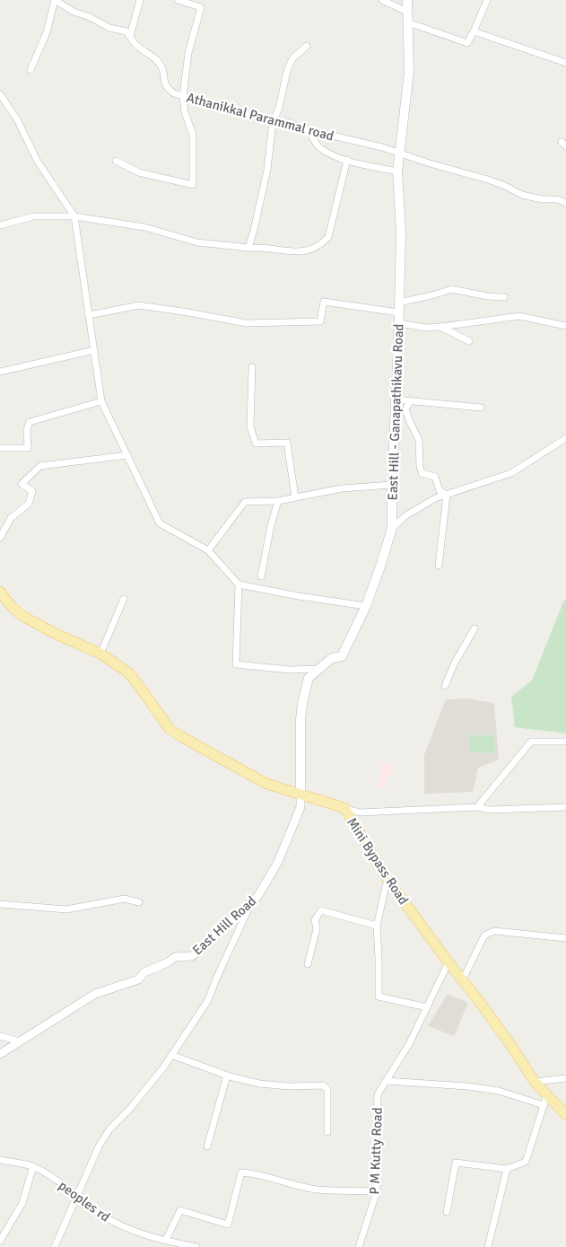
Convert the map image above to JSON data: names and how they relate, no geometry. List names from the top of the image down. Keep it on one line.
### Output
{"streets":{"main road":["East Hill - Ganapathikavu Road","Mini Bypass Road"],"street":["Athanikkal Parammal road","East Hill Road","P M Kutty Road","peoples rd"]},"crossings":[["Athanikkal Parammal road","East Hill - Ganapathikavu Road"],["East Hill - Ganapathikavu Road","Mini Bypass Road"],["East Hill - Ganapathikavu Road","East Hill Road"],["Mini Bypass Road","East Hill Road"],["Mini Bypass Road","P M Kutty Road"]]}
